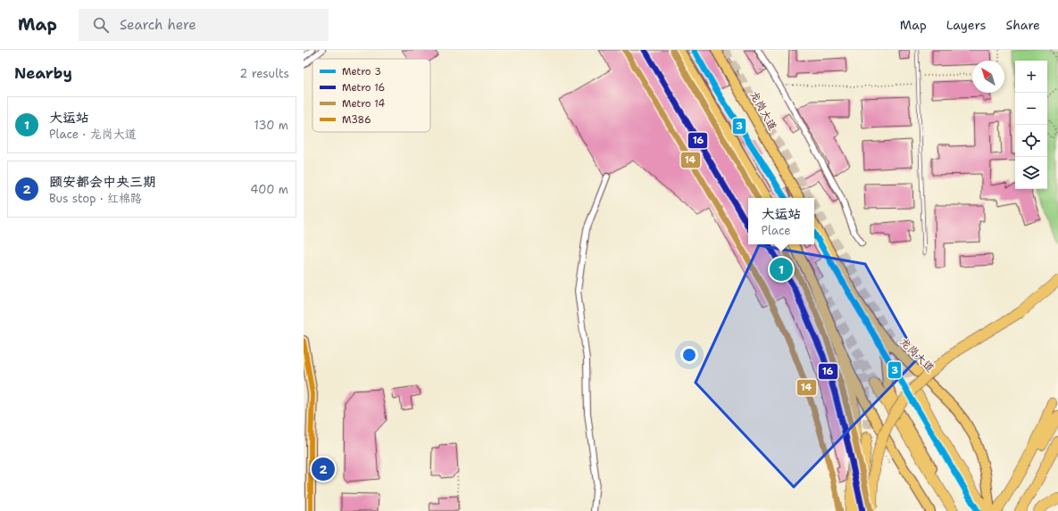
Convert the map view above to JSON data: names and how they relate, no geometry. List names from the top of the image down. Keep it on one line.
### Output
{"streets":{"main road":["龙岗大道"]},"lines":["metro line 3","metro line 16","metro line 14","transit line M386"],"legend":["Metro 3","Metro 16","Metro 14","M386"],"north":"top left","page":{"header":"Map","search":"Search here","nav":["Map","Layers","Share"],"heading":["Nearby","2 results"],"map_buttons":["+","−"],"list":[{"mark":"1","name":"大运站","note":"Place · 龙岗大道","value":"130 m"},{"mark":"2","name":"颐安都会中央三期","note":"Bus stop · 红棉路","value":"400 m"}],"popup":["大运站","Place"],"pins":["1","2"]}}
